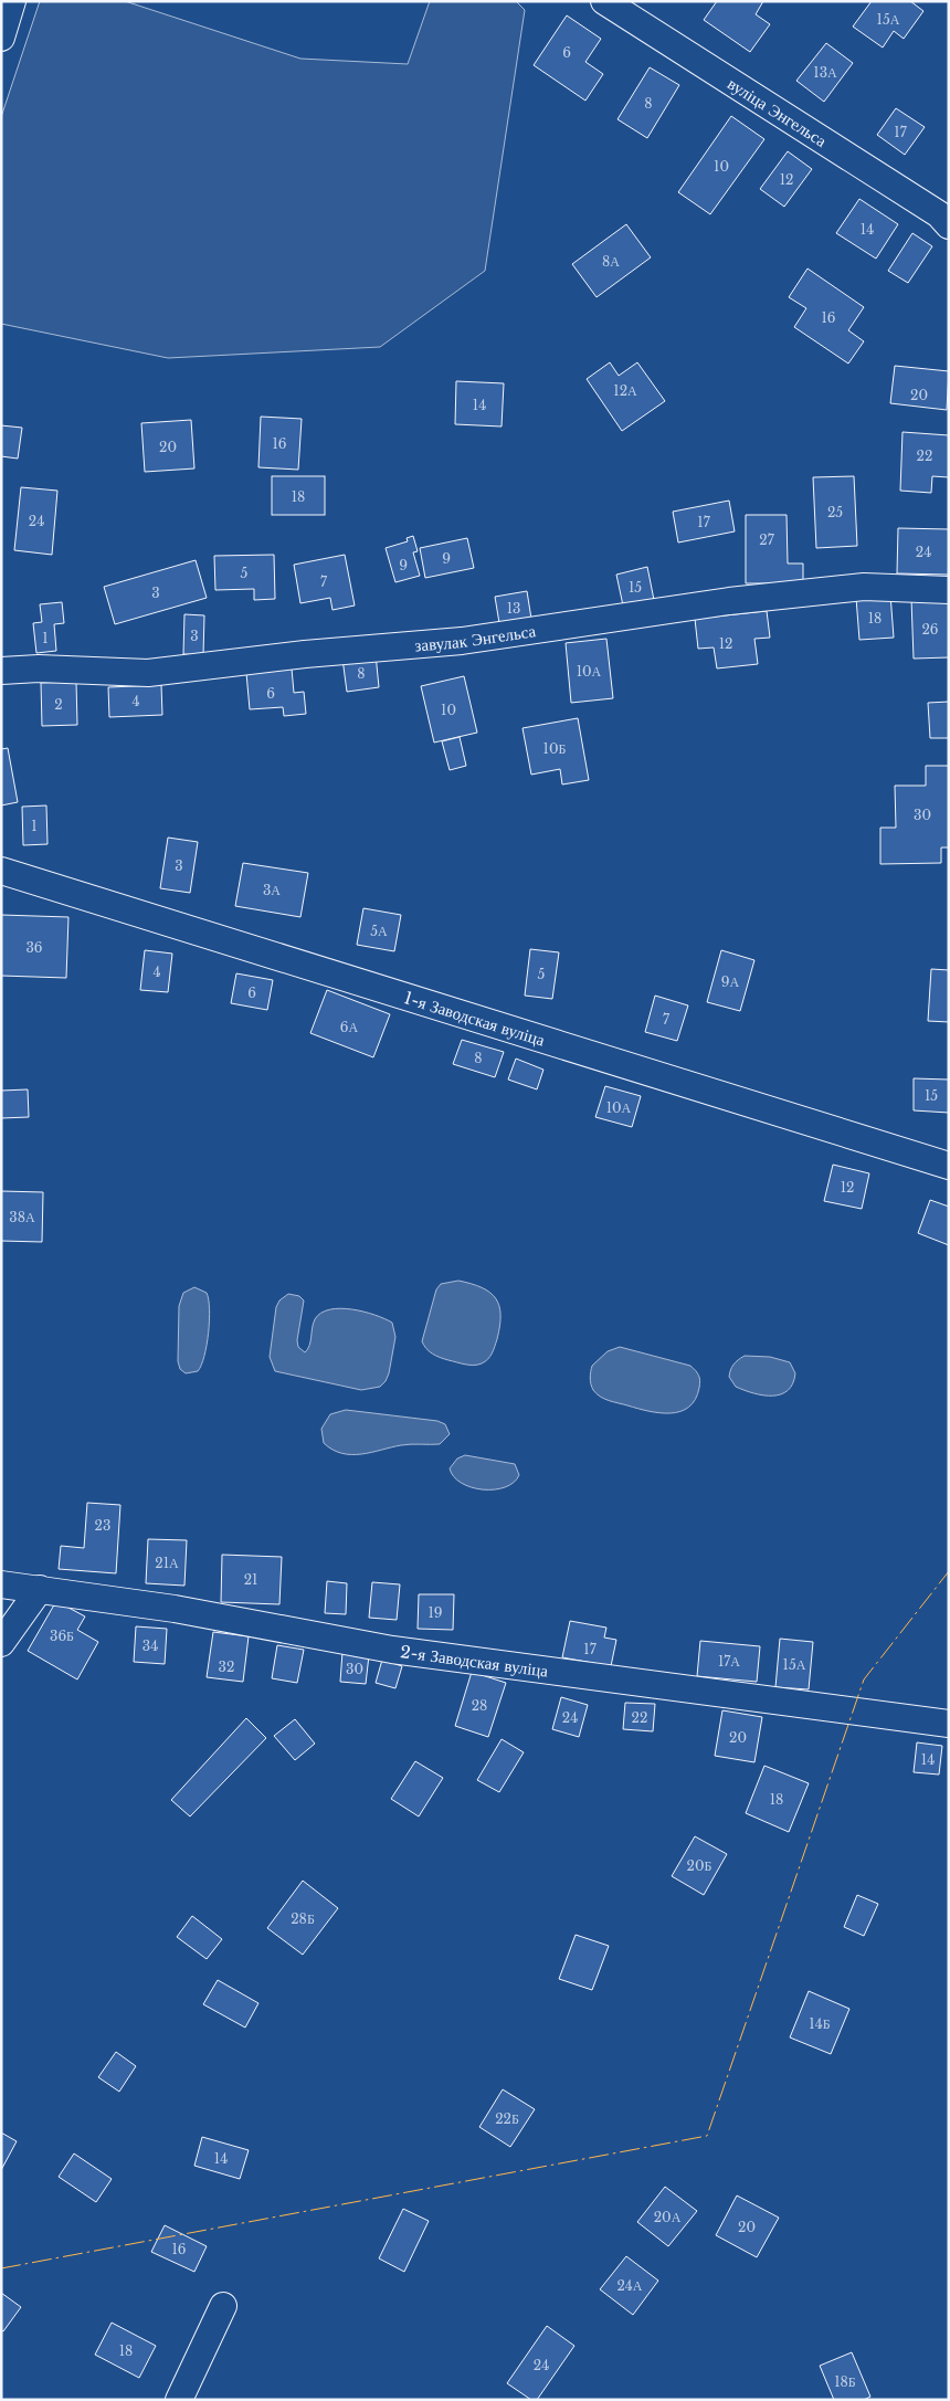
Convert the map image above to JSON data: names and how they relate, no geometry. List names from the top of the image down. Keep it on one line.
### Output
{"streets":{"street":["вуліца Энгельса","завулак Энгельса","1-я Заводская вуліца","2-я Заводская вуліца"]},"house_numbers":["15А","6","13А","8","17","10","12","14","8А","16","12А","20","14","16","20","22","18","25","24","17","27","24","9","9","5","7","15","3","13","18","26","3","1","12","10А","8","6","4","2","10","10Б","30","1","3","3А","5А","36","4","5","9А","6","7","6А","8","15","10А","12","38А","23","21А","21","19","36Б","34","17","17А","15А","32","30","28","24","22","20","14","18","20Б","28Б","14Б","22Б","14","20А","20","16","24А","18","24","18Б"]}
